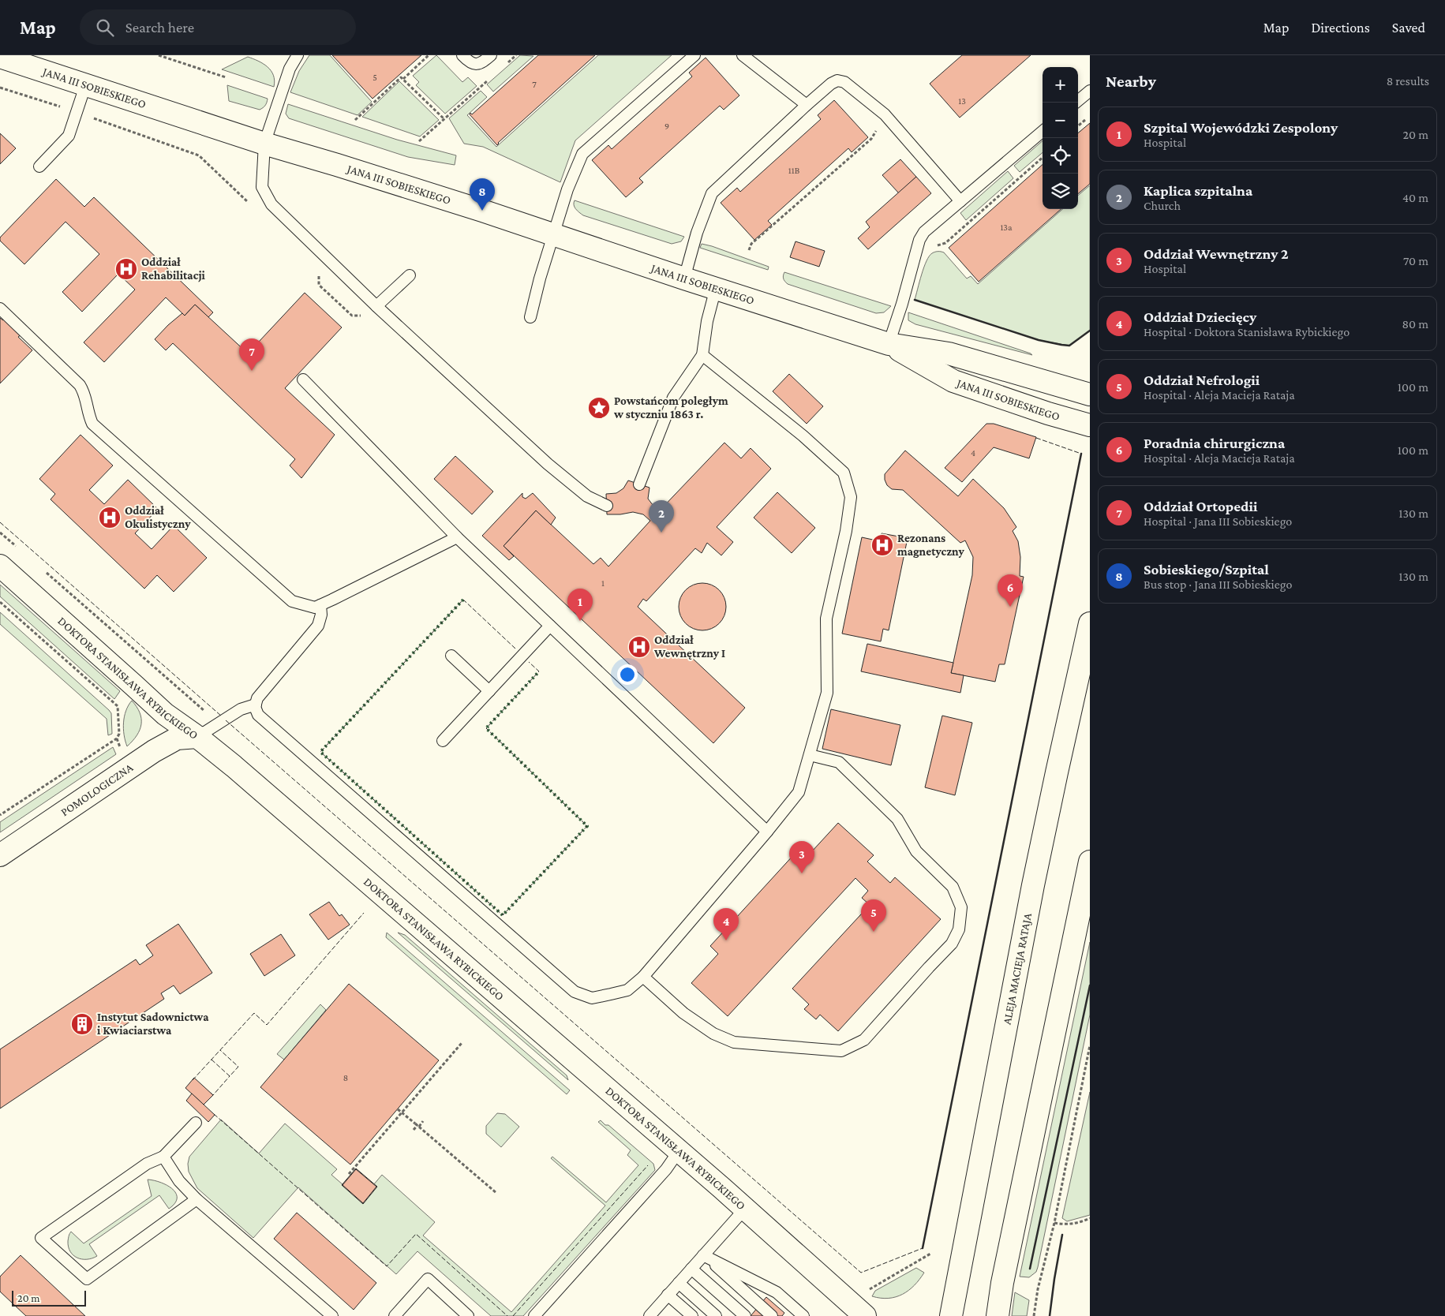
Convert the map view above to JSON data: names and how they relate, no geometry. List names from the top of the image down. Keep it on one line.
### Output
{"streets":{"street":["JANA III SOBIESKIEGO","DOKTORA STANISŁAWA RYBICKIEGO","POMOLOGICZNA","ALEJA MACIEJA RATAJA"]},"crossings":[["DOKTORA STANISŁAWA RYBICKIEGO","POMOLOGICZNA"]],"places":{"hospital":["Oddział Rehabilitacji","Oddział Okulistyczny","Rezonans magnetyczny","Oddział Wewnętrzny I"],"place":["Powstańcom poległym w styczniu 1863 r."],"building":["Instytut Sadownictwa i Kwiaciarstwa"]},"house_numbers":["5","7","13","9","11B","13a","4","1","8"],"scale_bar":"20 m","page":{"header":"Map","search":"Search here","nav":["Map","Directions","Saved"],"heading":["Nearby","8 results"],"map_buttons":["+","−"],"list":[{"mark":"1","name":"Szpital Wojewódzki Zespolony","note":"Hospital","value":"20 m"},{"mark":"2","name":"Kaplica szpitalna","note":"Church","value":"40 m"},{"mark":"3","name":"Oddział Wewnętrzny 2","note":"Hospital","value":"70 m"},{"mark":"4","name":"Oddział Dziecięcy","note":"Hospital · Doktora Stanisława Rybickiego","value":"80 m"},{"mark":"5","name":"Oddział Nefrologii","note":"Hospital · Aleja Macieja Rataja","value":"100 m"},{"mark":"6","name":"Poradnia chirurgiczna","note":"Hospital · Aleja Macieja Rataja","value":"100 m"},{"mark":"7","name":"Oddział Ortopedii","note":"Hospital · Jana III Sobieskiego","value":"130 m"},{"mark":"8","name":"Sobieskiego/Szpital","note":"Bus stop · Jana III Sobieskiego","value":"130 m"}],"pins":["8","7","2","6","1","3","5","4"],"scale":"20 m"}}
